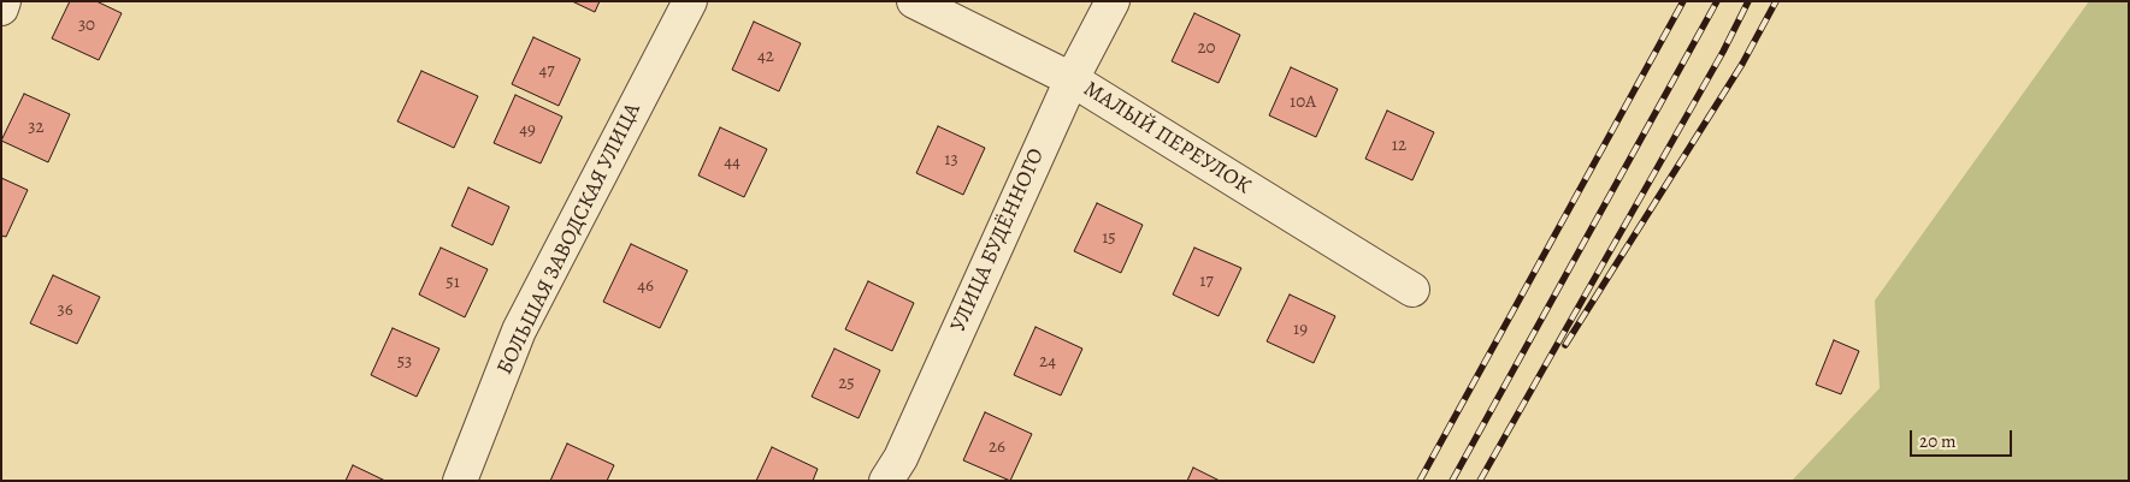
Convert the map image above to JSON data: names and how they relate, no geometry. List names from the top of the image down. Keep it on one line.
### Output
{"streets":{"street":["МАЛЫЙ ПЕРЕУЛОК","БОЛЬШАЯ ЗАВОДСКАЯ УЛИЦА","УЛИЦА БУДЁННОГО"]},"crossings":[["МАЛЫЙ ПЕРЕУЛОК","УЛИЦА БУДЁННОГО"]],"house_numbers":["30","20","42","47","10А","32","49","12","13","44","15","17","51","46","36","19","53","24","25","26"],"scale_bar":"20 m"}
